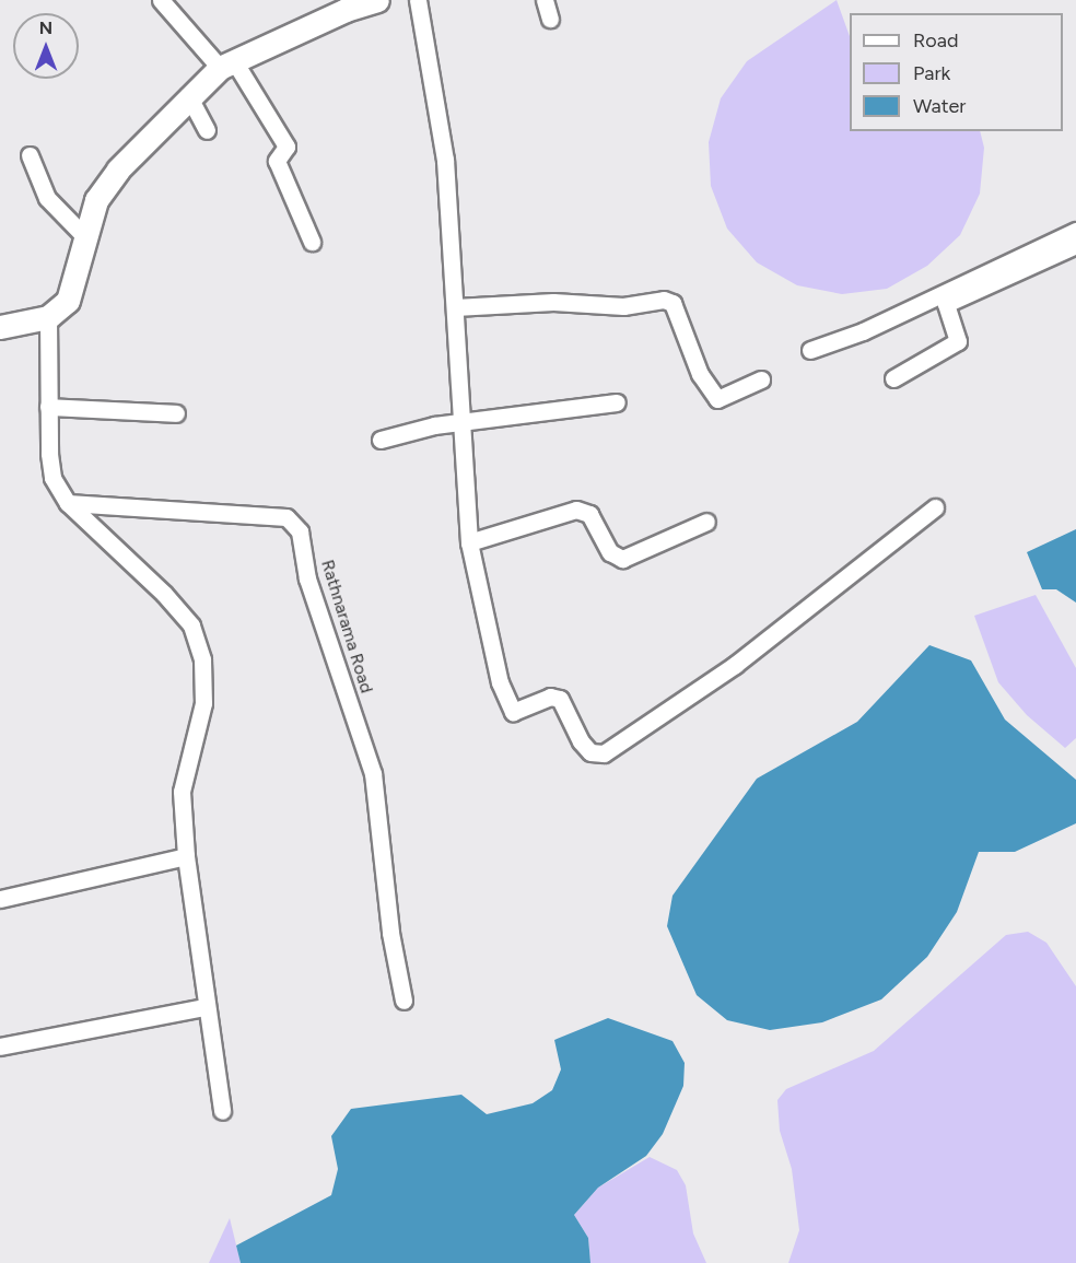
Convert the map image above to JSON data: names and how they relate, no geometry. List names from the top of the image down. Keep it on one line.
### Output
{"streets":{"street":["Rathnarama Road"]},"legend":["Road","Park","Water"],"north":"top"}
